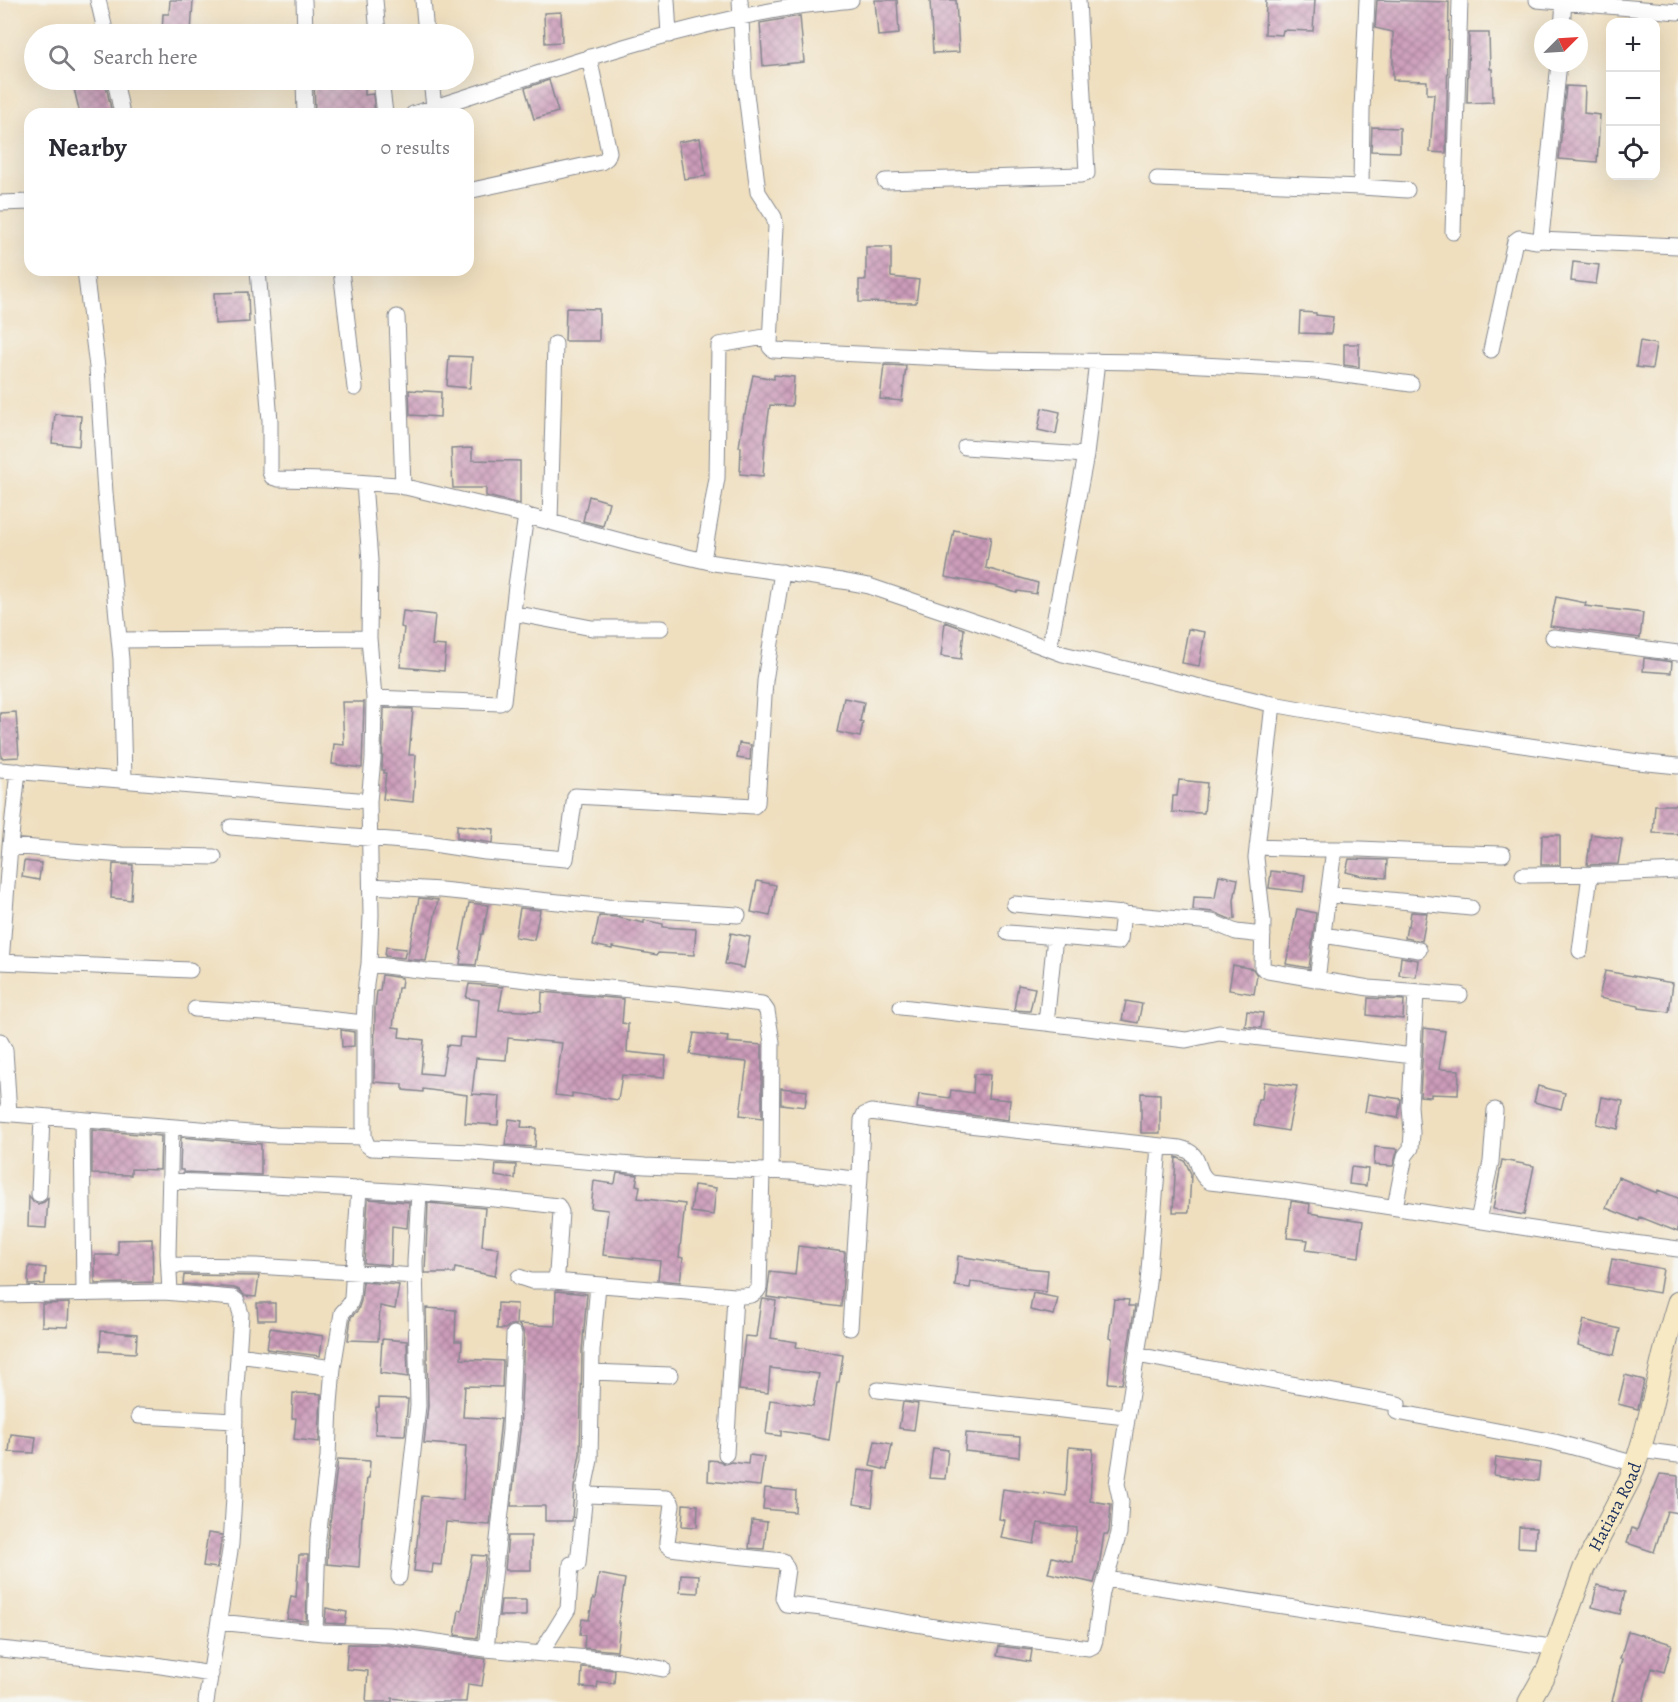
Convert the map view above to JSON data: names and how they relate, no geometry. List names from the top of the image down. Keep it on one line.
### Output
{"streets":{"street":["Hatiara Road"]},"north":"top right","page":{"map_buttons":["+","−"],"search":"Search here","heading":["Nearby","0 results"]}}
